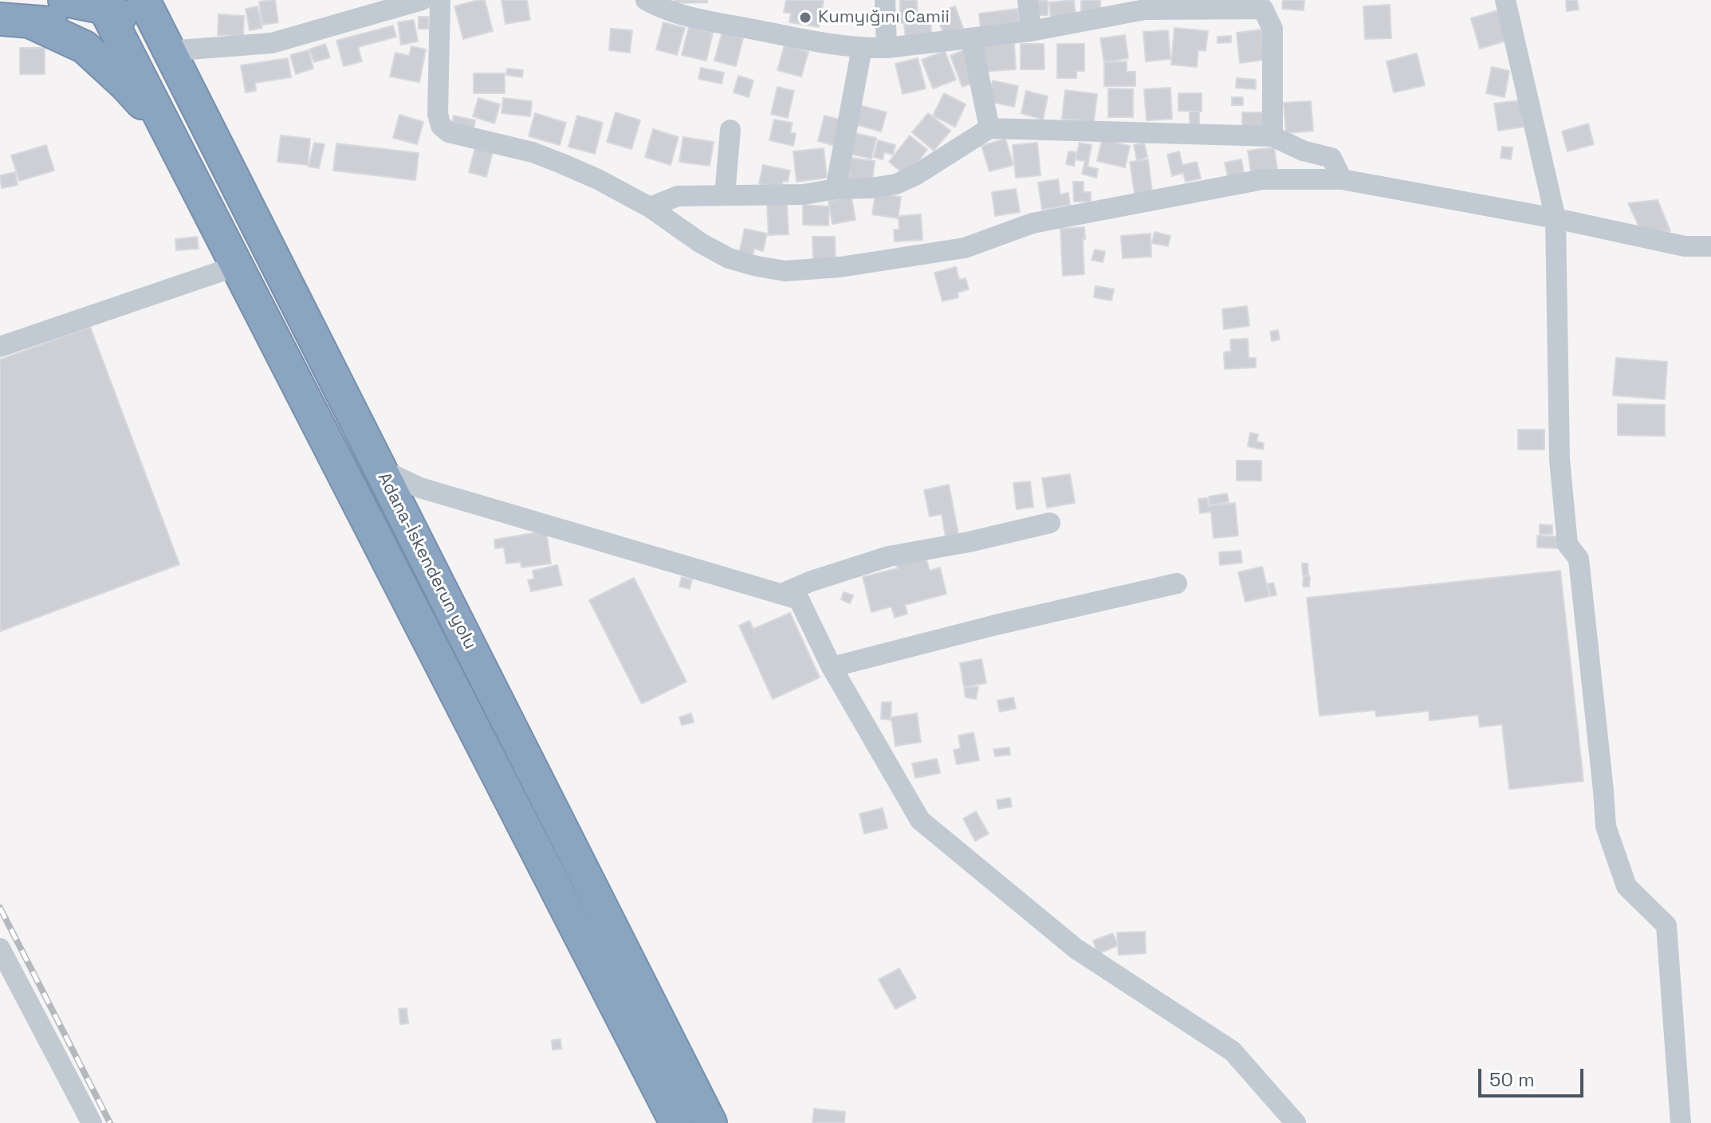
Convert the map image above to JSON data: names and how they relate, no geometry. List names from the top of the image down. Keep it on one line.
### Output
{"streets":{"highway":["Adana-İskenderun yolu"]},"places":["Kumyığını Camii"],"scale_bar":"50 m"}
